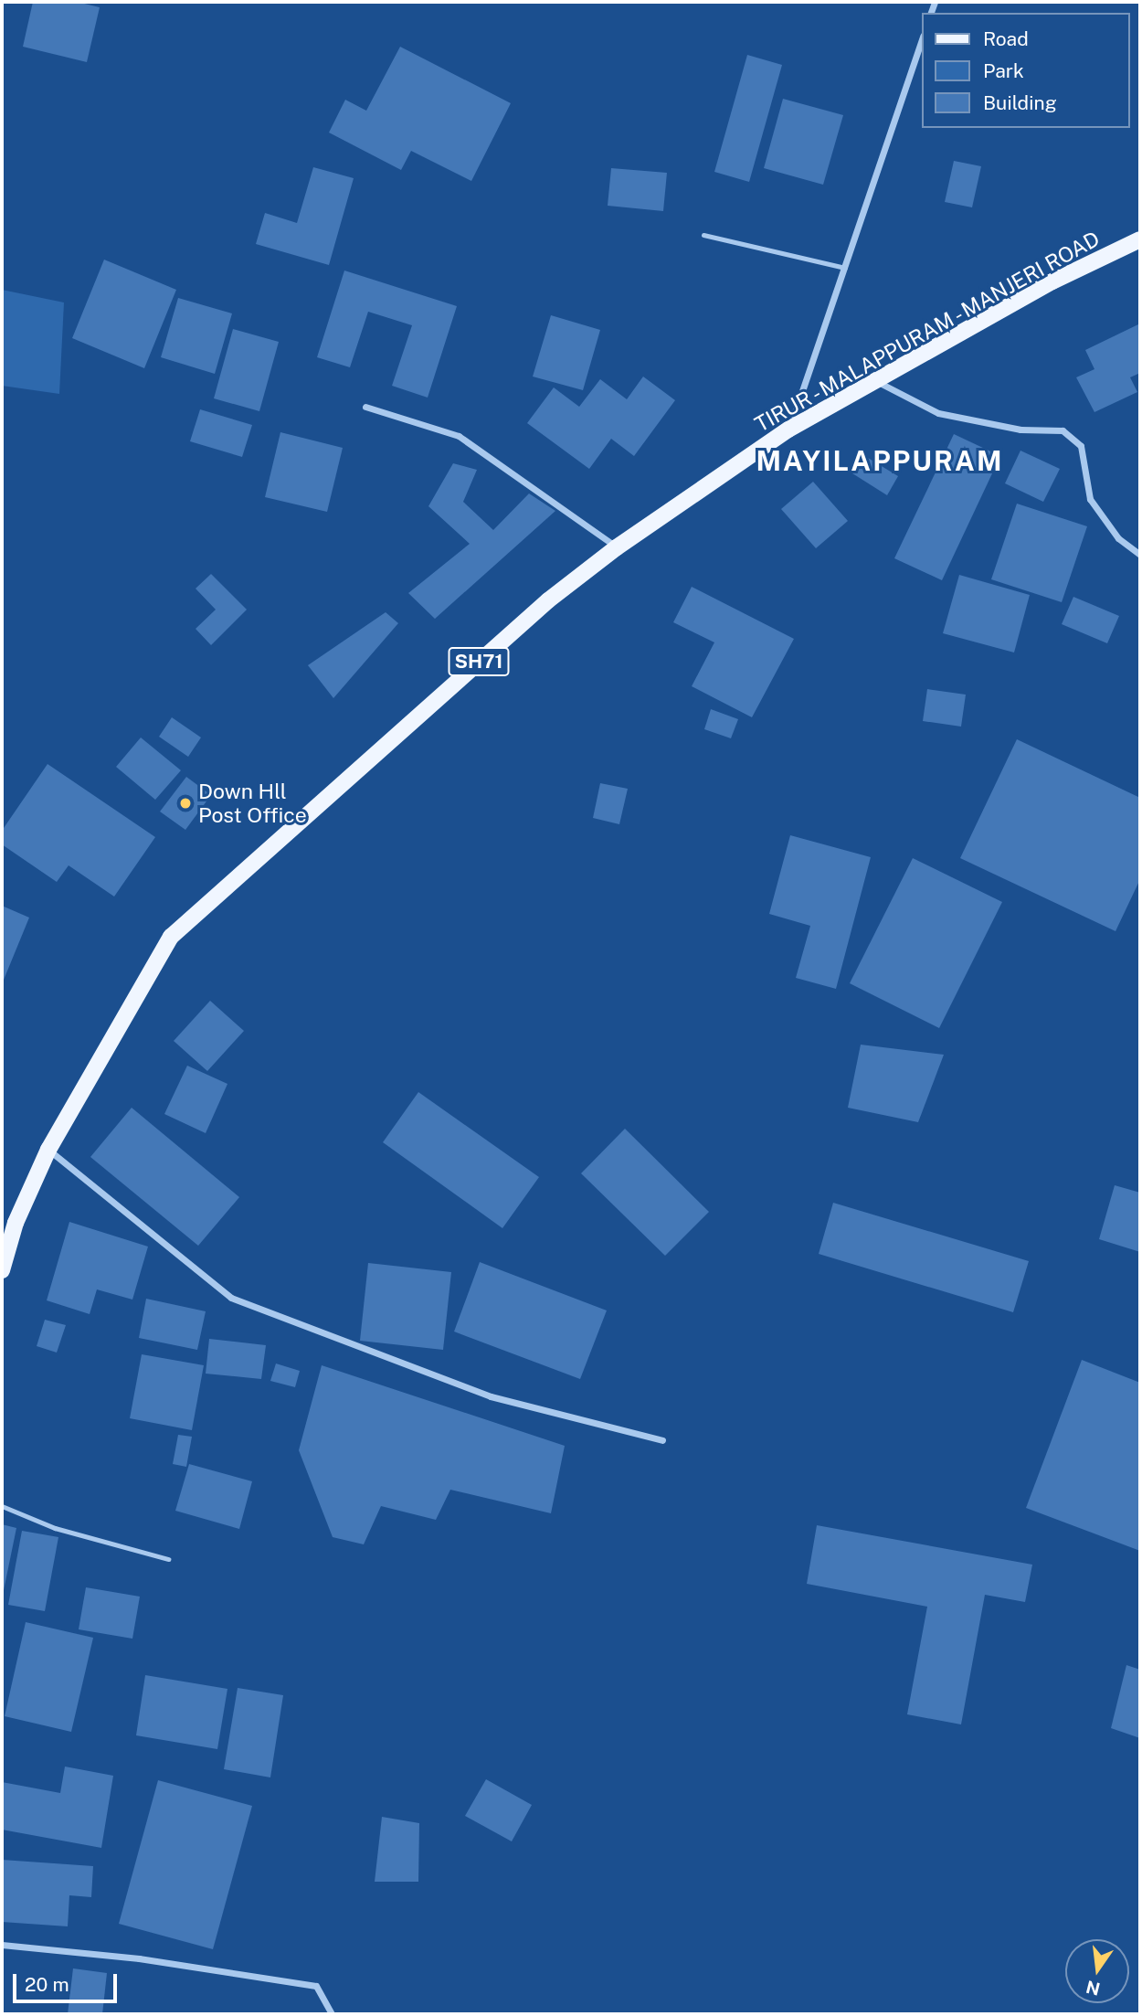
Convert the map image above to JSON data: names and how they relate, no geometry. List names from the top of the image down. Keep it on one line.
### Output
{"streets":{"main road":["TIRUR - MALAPPURAM - MANJERI ROAD","SH71"]},"districts":["MAYILAPPURAM"],"places":["Down Hll Post Office"],"legend":["Road","Park","Building"],"scale_bar":"20 m","north":"bottom"}
